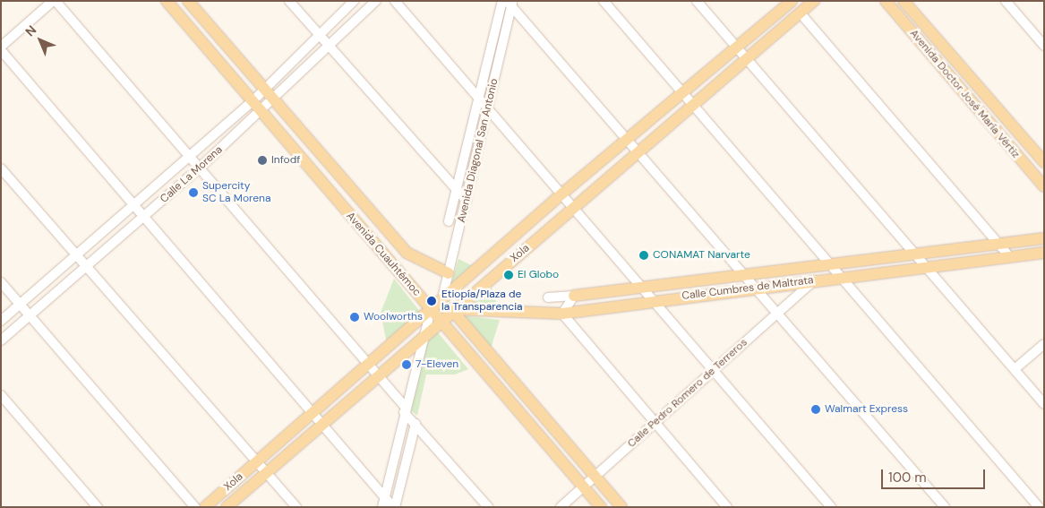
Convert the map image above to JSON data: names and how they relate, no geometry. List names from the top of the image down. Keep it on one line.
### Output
{"streets":{"main road":["Avenida Doctor José María Vértiz","Xola","Avenida Cuauhtémoc","Calle Cumbres de Maltrata"],"street":["Avenida Diagonal San Antonio","Calle La Morena","Calle Pedro Romero de Terreros"]},"crossings":[["Avenida Diagonal San Antonio","Xola"],["Avenida Diagonal San Antonio","Avenida Cuauhtémoc"],["Calle La Morena","Avenida Cuauhtémoc"],["Xola","Avenida Cuauhtémoc"],["Xola","Calle Cumbres de Maltrata"],["Avenida Cuauhtémoc","Calle Pedro Romero de Terreros"],["Calle Cumbres de Maltrata","Calle Pedro Romero de Terreros"]],"places":["Infodf","Supercity SC La Morena","CONAMAT Narvarte","El Globo","Etiopía/Plaza de la Transparencia","Woolworths","7-Eleven","Walmart Express"],"scale_bar":"100 m","north":"top left"}
